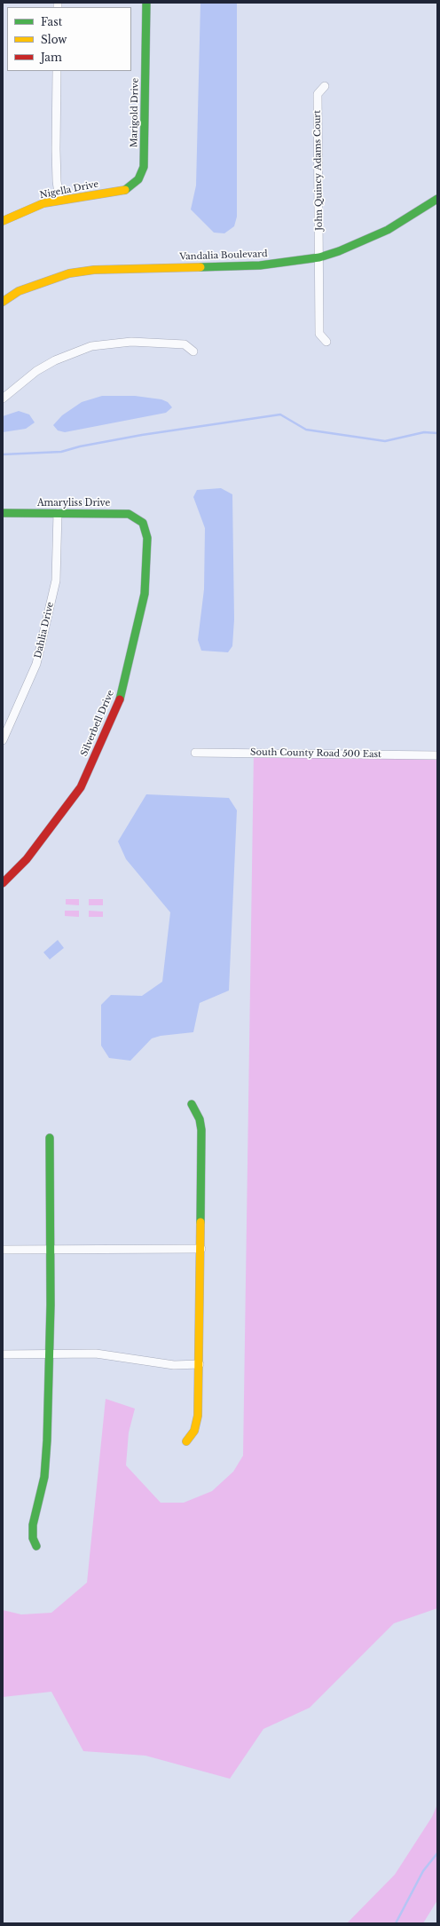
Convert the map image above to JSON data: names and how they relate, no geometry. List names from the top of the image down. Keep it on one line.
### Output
{"streets":{"street":["Marigold Drive","John Quincy Adams Court","Nigella Drive","Vandalia Boulevard","Amaryliss Drive","Dahlia Drive","Silverbell Drive","South County Road 500 East"]},"crossings":[["Marigold Drive","Nigella Drive"],["John Quincy Adams Court","Vandalia Boulevard"],["Amaryliss Drive","Dahlia Drive"],["Amaryliss Drive","Silverbell Drive"]],"legend":["Fast","Slow","Jam"]}
